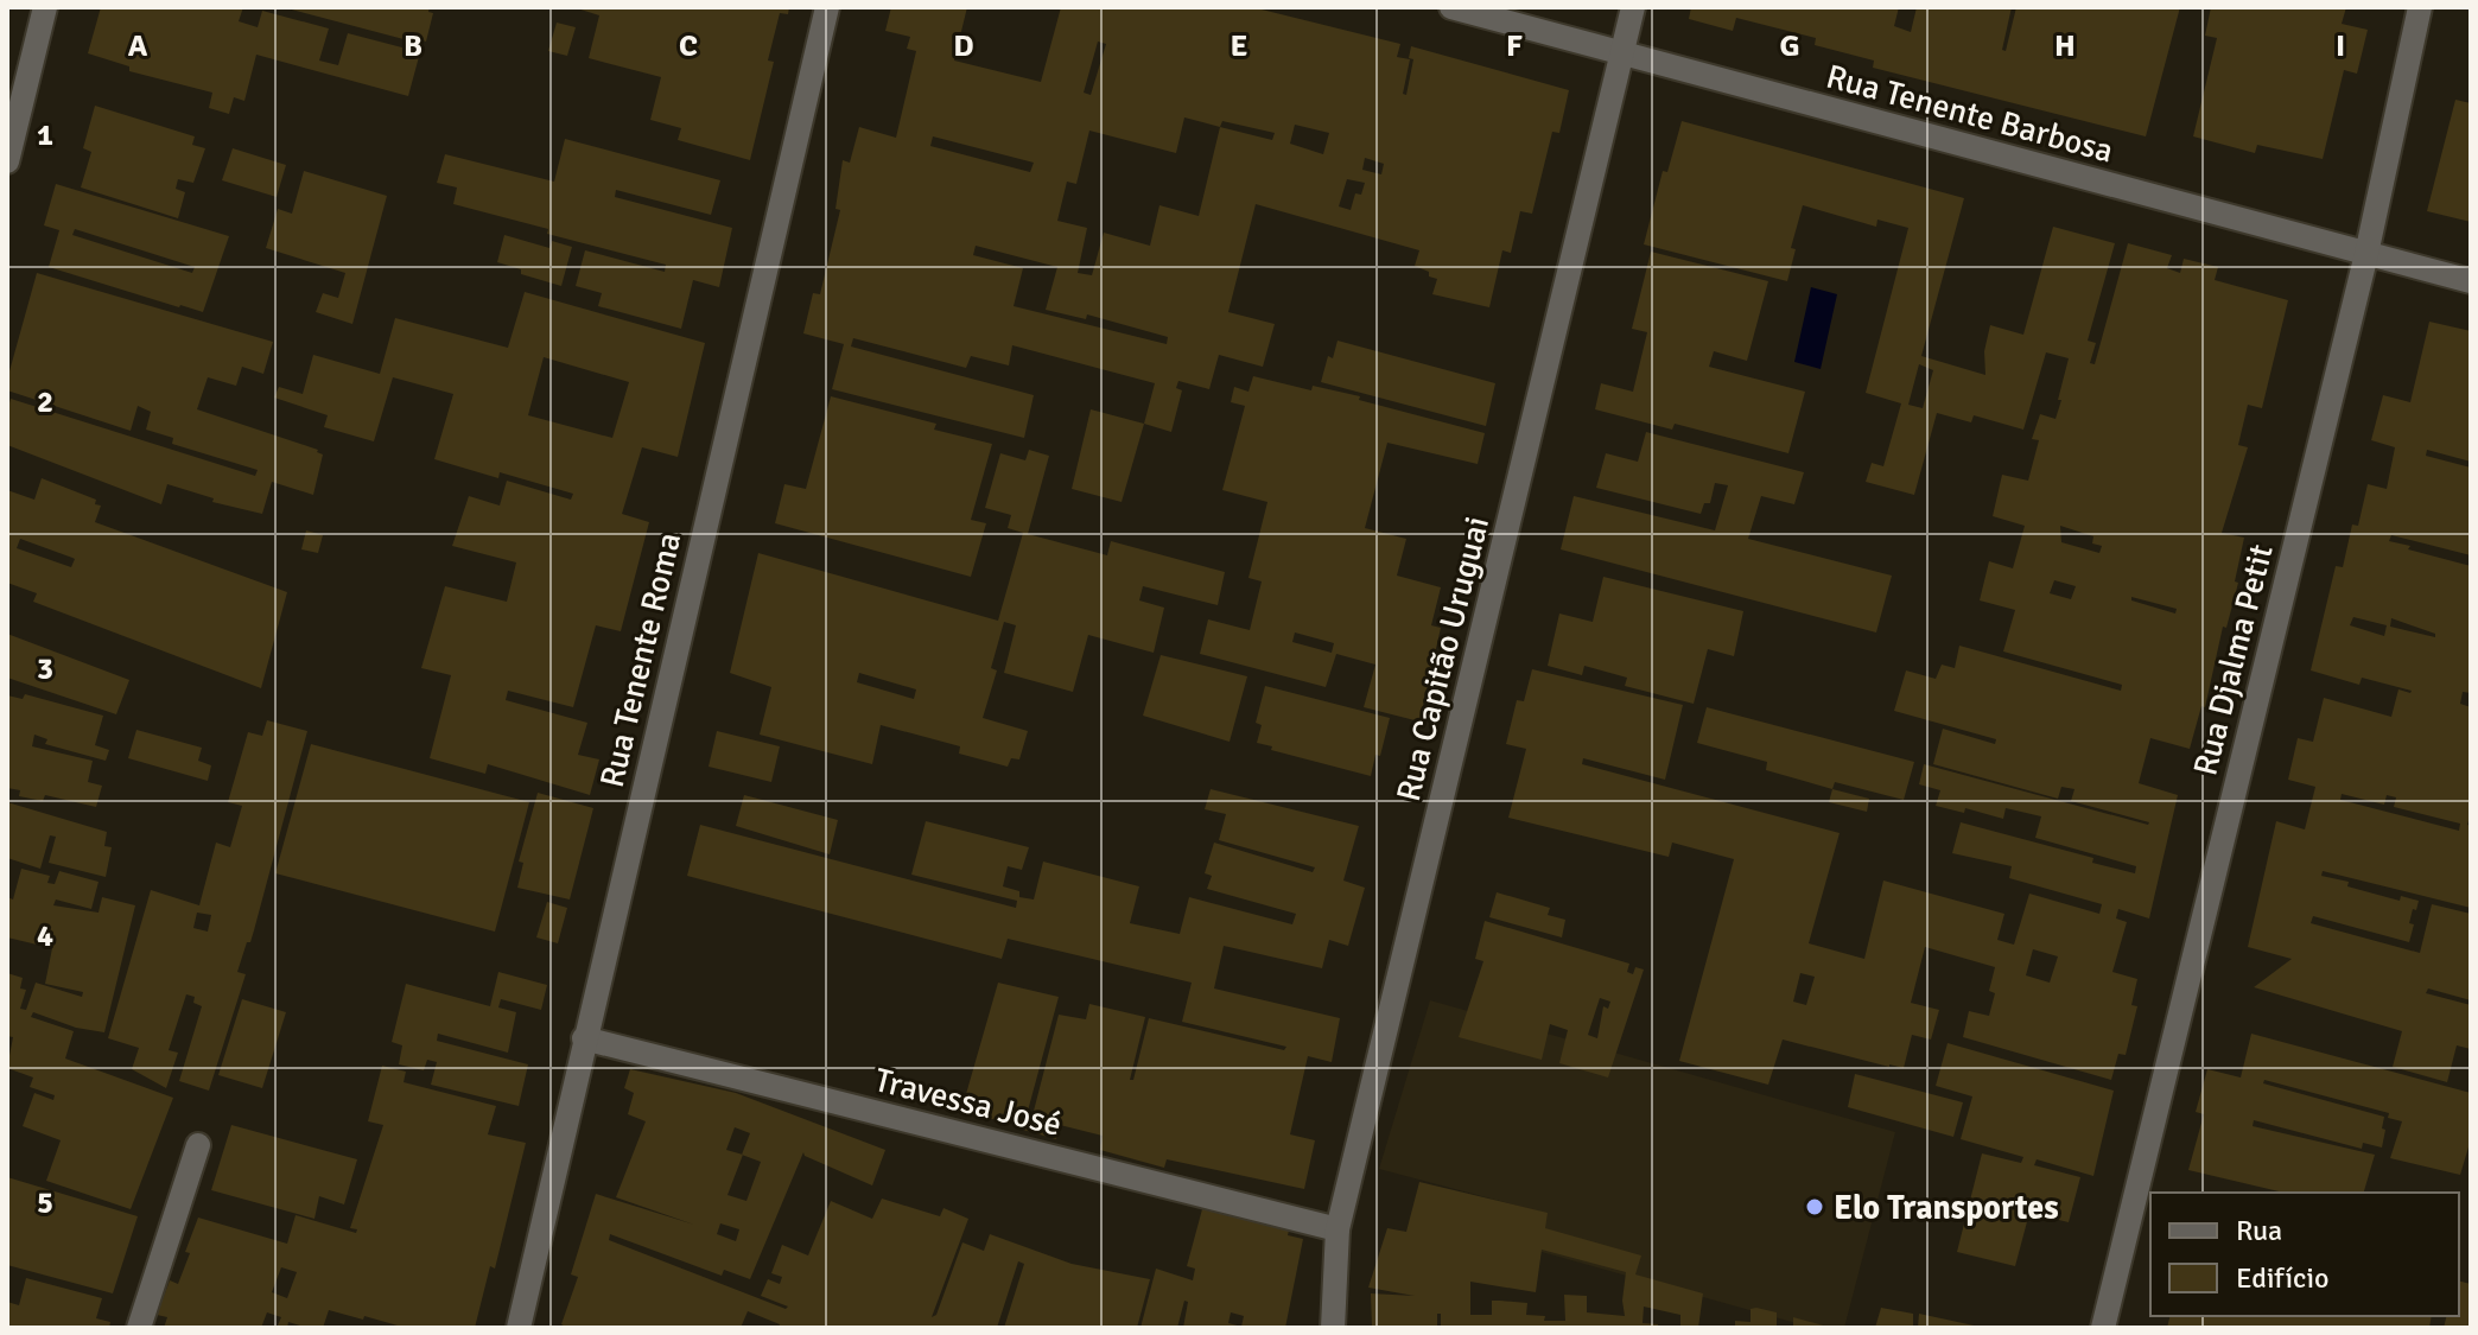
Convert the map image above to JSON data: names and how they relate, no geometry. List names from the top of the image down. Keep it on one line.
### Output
{"streets":{"street":["Rua Tenente Barbosa","Rua Capitão Uruguai","Rua Tenente Roma","Rua Djalma Petit","Travessa José"]},"crossings":[["Rua Tenente Barbosa","Rua Capitão Uruguai"],["Rua Tenente Barbosa","Rua Djalma Petit"],["Rua Capitão Uruguai","Travessa José"],["Rua Tenente Roma","Travessa José"]],"places":["Elo Transportes"],"legend":["Rua","Edifício"],"grid":{"columns":["A","B","C","D","E","F","G","H","I"],"rows":["1","2","3","4","5"]}}
